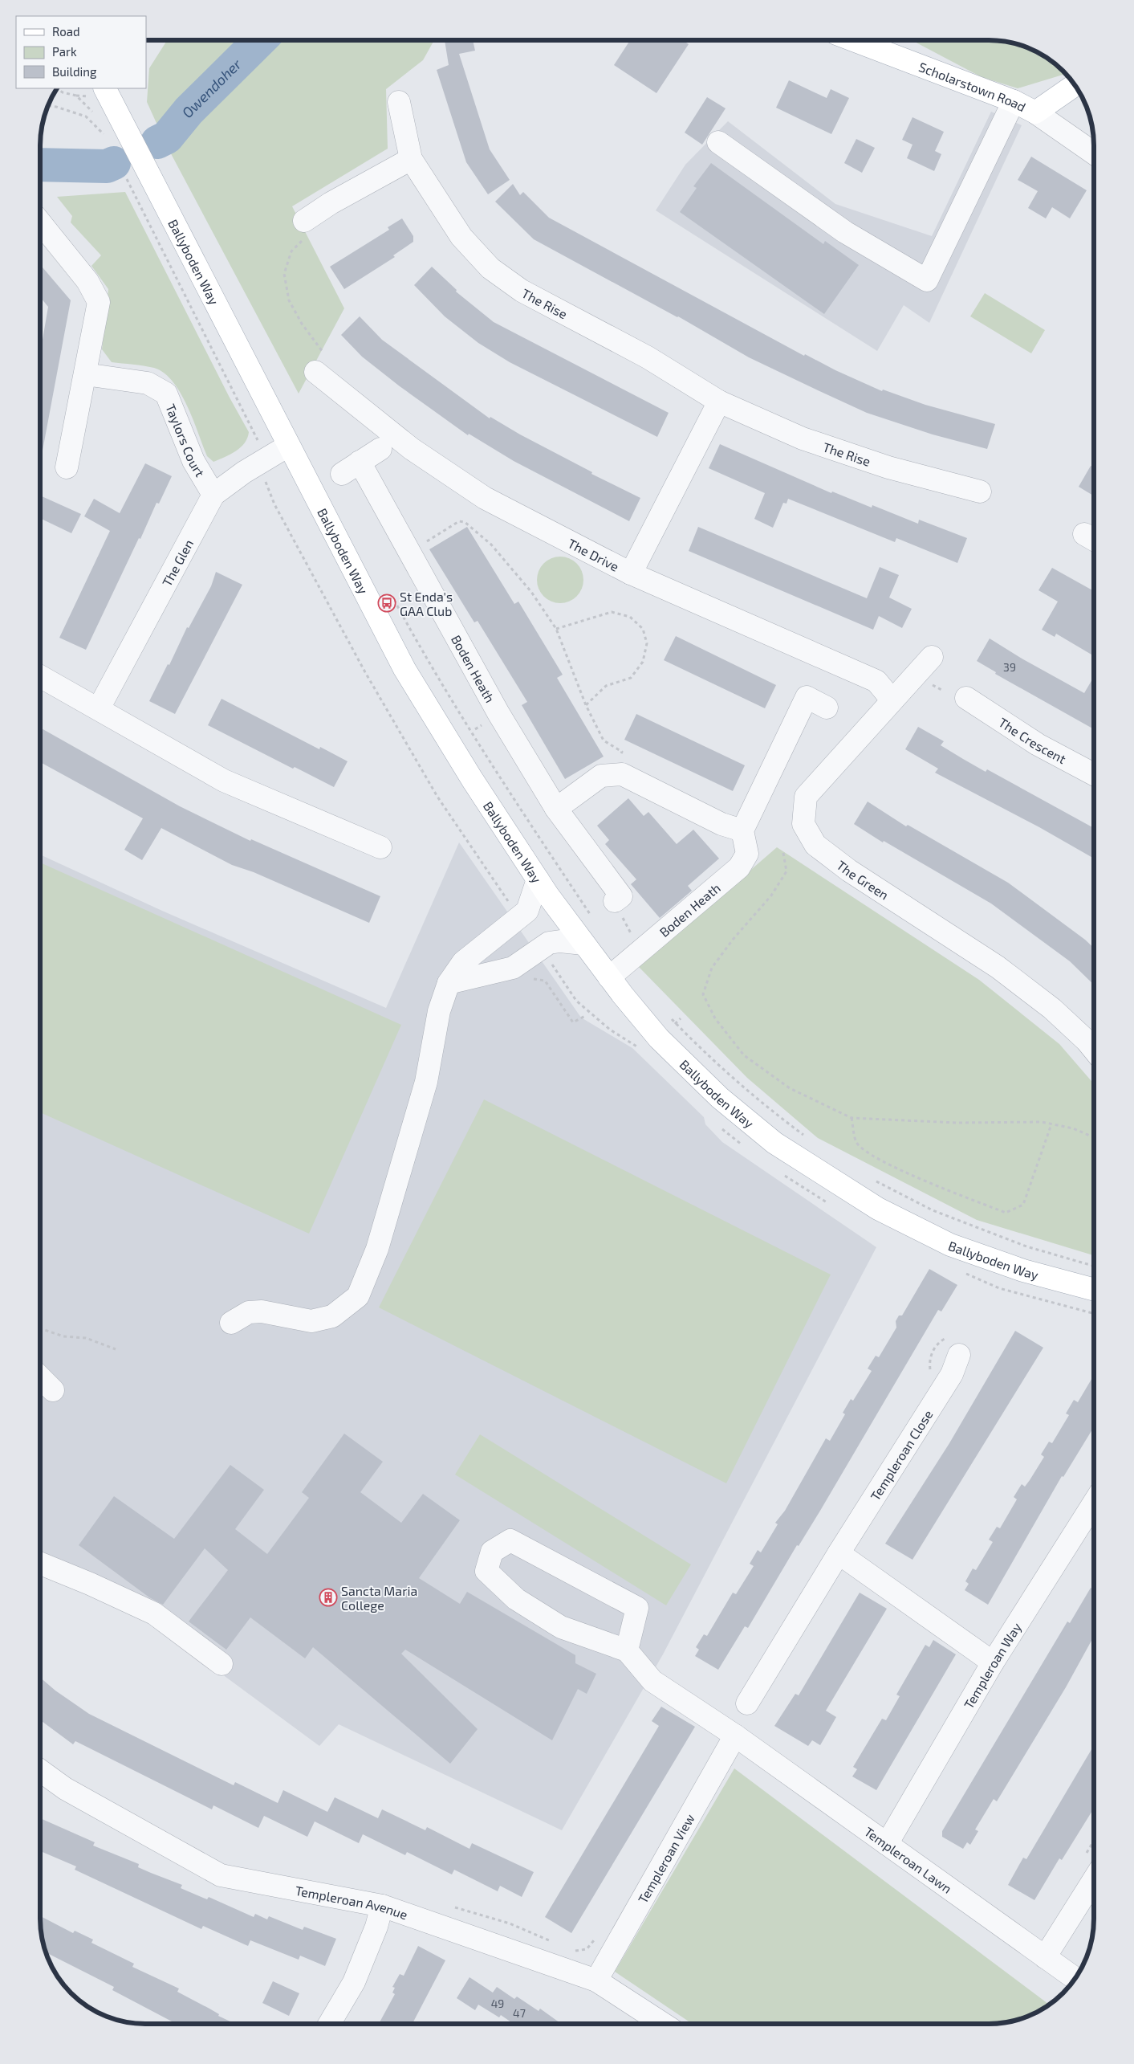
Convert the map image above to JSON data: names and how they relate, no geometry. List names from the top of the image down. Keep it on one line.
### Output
{"streets":{"main road":["Scholarstown Road","Ballyboden Way"],"street":["The Rise","Taylors Court","The Drive","The Glen","Boden Heath","The Crescent","The Green","Templeroan Close","Templeroan Way","Templeroan View","Templeroan Lawn","Templeroan Avenue"]},"crossings":[["Ballyboden Way","The Glen"],["Ballyboden Way","Boden Heath"],["Taylors Court","The Glen"],["The Drive","The Green"],["Templeroan Way","Templeroan Lawn"],["Templeroan View","Templeroan Lawn"],["Templeroan View","Templeroan Avenue"]],"water":["Owendoher"],"places":{"bus stop":["St Enda's GAA Club"],"building":["Sancta Maria College"]},"house_numbers":["39","49","47"],"legend":["Road","Park","Building"]}
